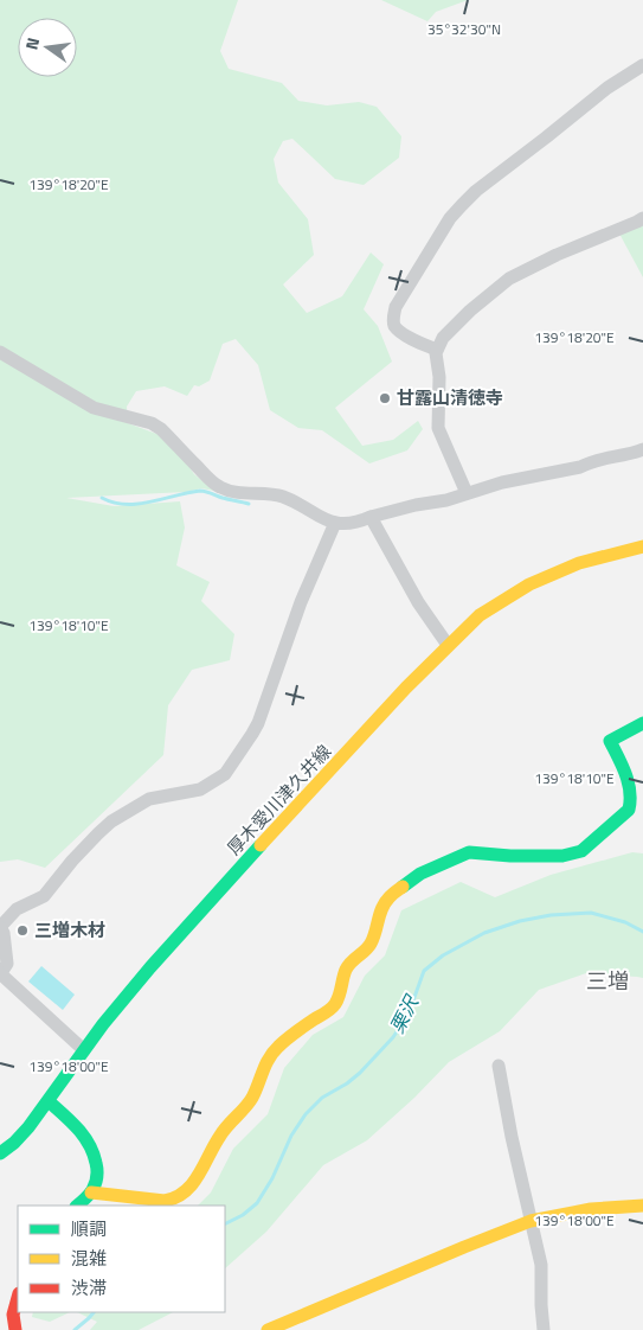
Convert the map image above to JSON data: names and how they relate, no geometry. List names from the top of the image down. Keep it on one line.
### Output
{"streets":{"street":["厚木愛川津久井線"]},"districts":["三増"],"water":["栗沢"],"places":["甘露山清徳寺","三増木材"],"legend":["順調","混雑","渋滞"],"north":"left","coordinates":["35°32'30\"N","139°18'20\"E","139°18'10\"E","139°18'00\"E"]}
